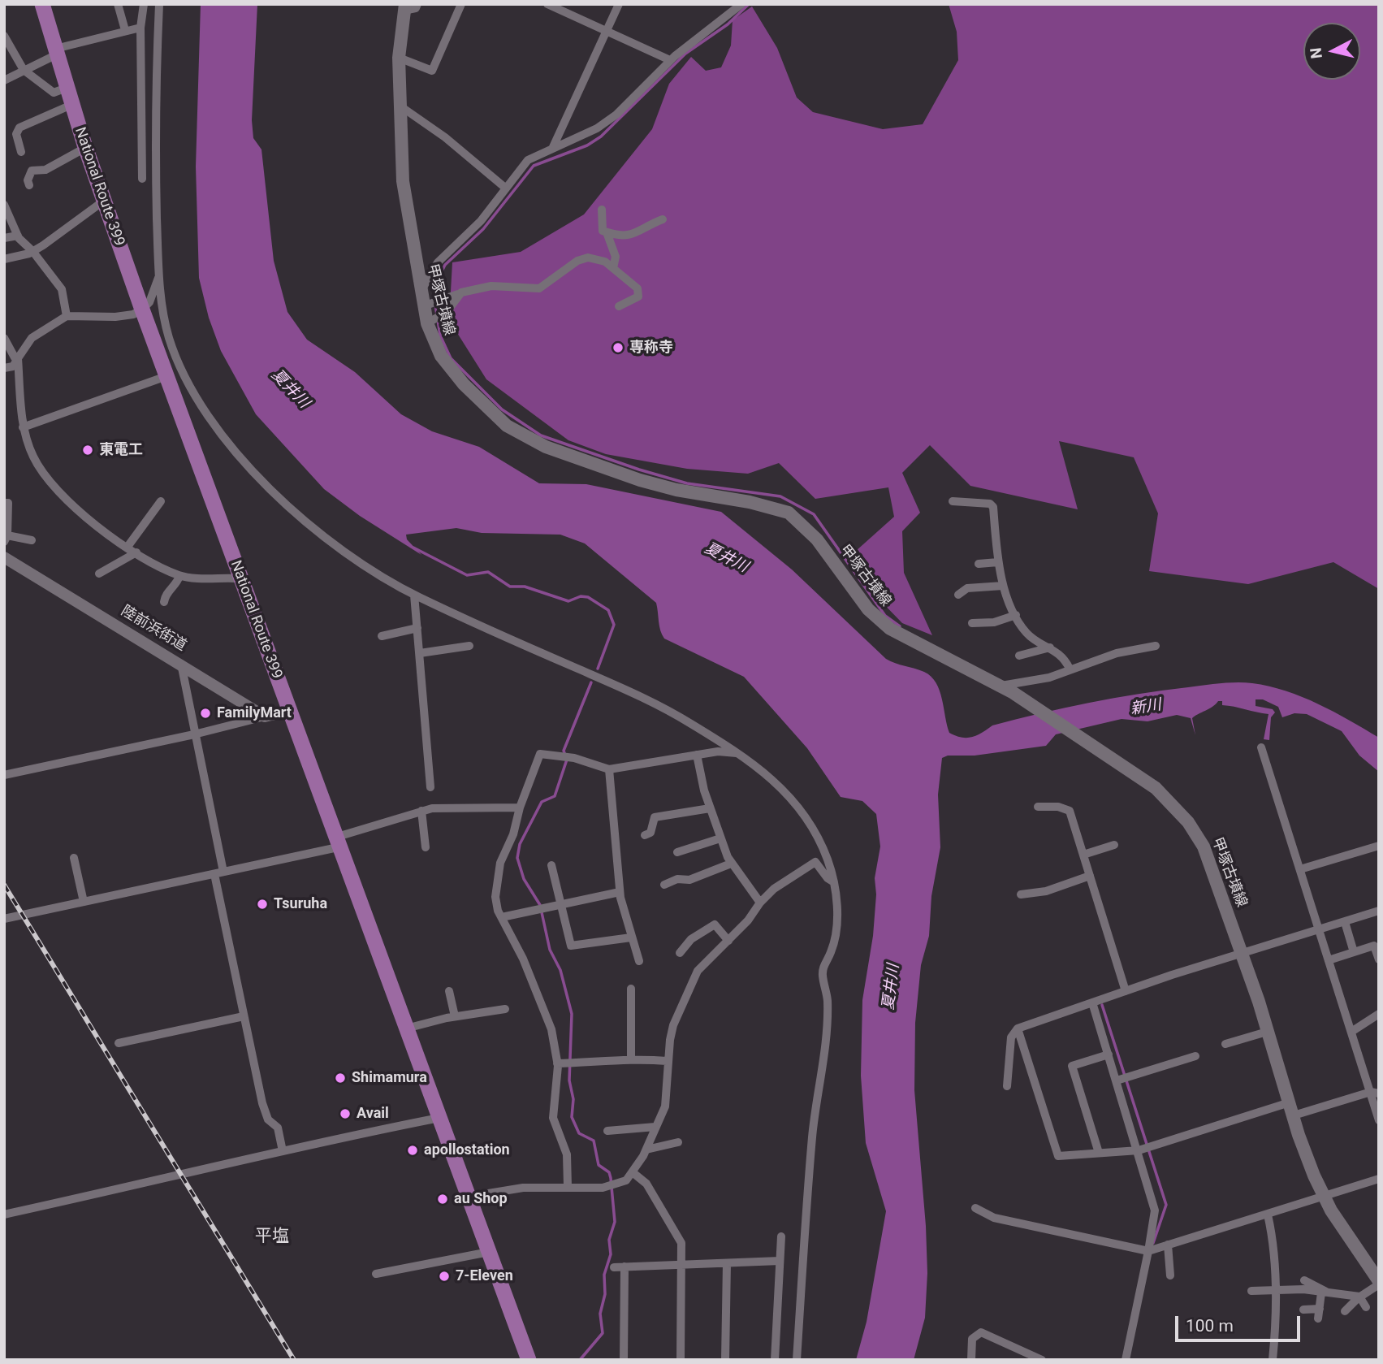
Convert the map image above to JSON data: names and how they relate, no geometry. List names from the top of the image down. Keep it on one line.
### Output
{"streets":{"highway":["National Route 399"],"main road":["甲塚古墳線"],"street":["陸前浜街道"]},"districts":["平塩"],"water":["夏井川","新川"],"places":["専称寺","東電工","FamilyMart","Tsuruha","Shimamura","Avail","apollostation","au Shop","7-Eleven"],"scale_bar":"100 m","north":"left"}
